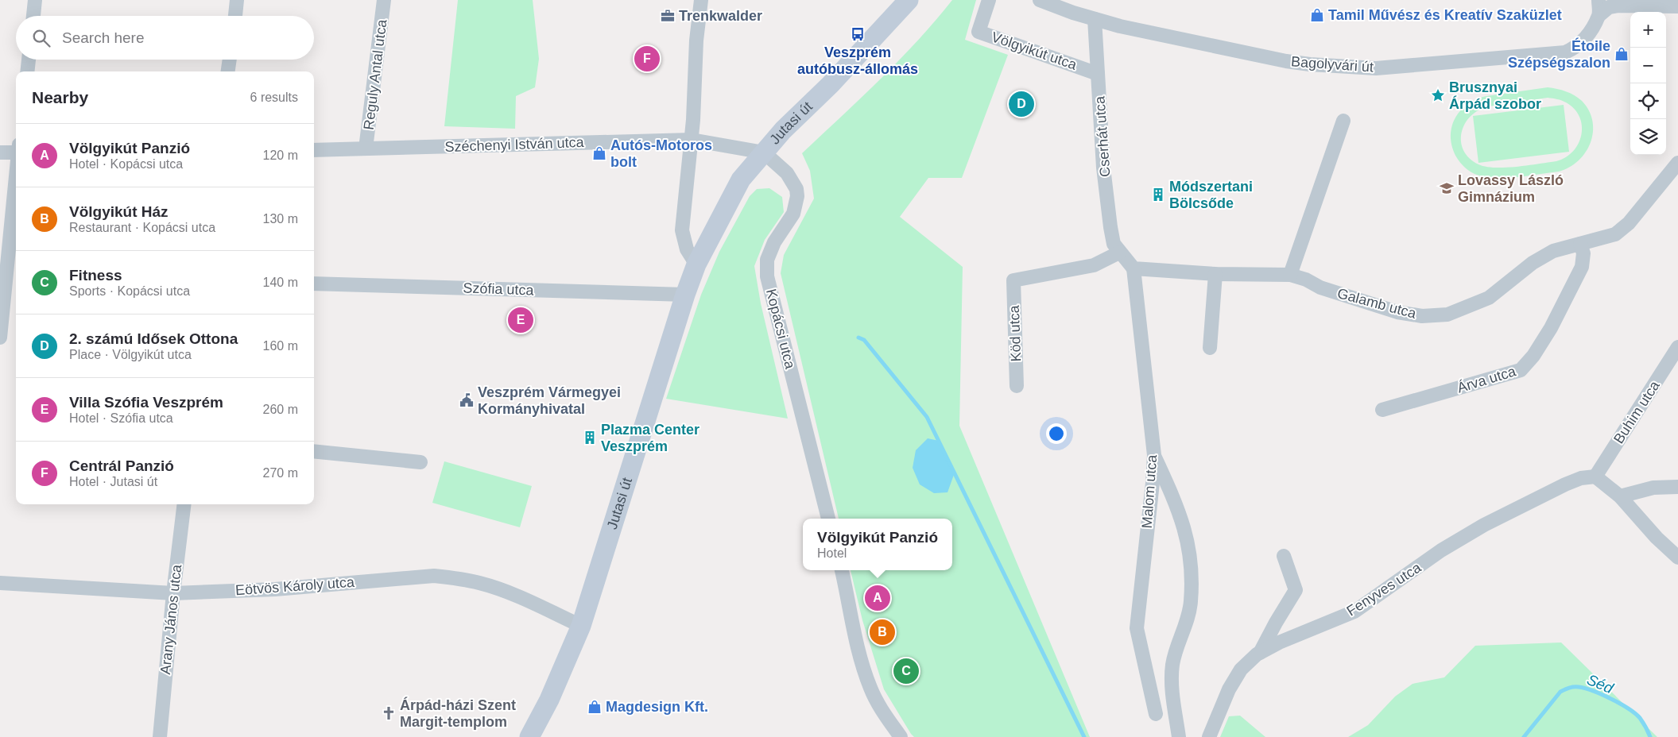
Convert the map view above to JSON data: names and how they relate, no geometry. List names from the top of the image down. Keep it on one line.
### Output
{"streets":{"street":["Völgyikút utca","Bagolyvári út","Reguly Antal utca","Jutasi út","Cserhát utca","Széchenyi István utca","Szófia utca","Galamb utca","Kopácsi utca","Köd utca","Árva utca","Buhim utca","Malom utca","Eötvös Károly utca","Fenyves utca","Arany János utca"]},"crossings":[["Völgyikút utca","Cserhát utca"],["Bagolyvári út","Cserhát utca"],["Reguly Antal utca","Széchenyi István utca"],["Jutasi út","Széchenyi István utca"],["Jutasi út","Szófia utca"],["Jutasi út","Kopácsi utca"],["Jutasi út","Eötvös Károly utca"],["Cserhát utca","Köd utca"],["Széchenyi István utca","Kopácsi utca"],["Galamb utca","Árva utca"],["Galamb utca","Malom utca"],["Buhim utca","Fenyves utca"],["Eötvös Károly utca","Arany János utca"]],"water":["Séd"],"places":{"shop":["Tamil Művész és Kreatív Szaküzlet","Étoile Szépségszalon","Autós-Motoros bolt","Magdesign Kft."],"office":["Trenkwalder"],"bus stop":["Veszprém autóbusz-állomás"],"place":["Brusznyai Árpád szobor"],"school or university":["Lovassy László Gimnázium"],"building":["Módszertani Bölcsőde","Plazma Center Veszprém"],"public building":["Veszprém Vármegyei Kormányhivatal"],"church":["Árpád-házi Szent Margit-templom"]},"page":{"map_buttons":["+","−"],"search":"Search here","pins":["F","D","E","A","B","C"],"heading":["Nearby","6 results"],"list":[{"mark":"A","name":"Völgyikút Panzió","note":"Hotel · Kopácsi utca","value":"120 m"},{"mark":"B","name":"Völgyikút Ház","note":"Restaurant · Kopácsi utca","value":"130 m"},{"mark":"C","name":"Fitness","note":"Sports · Kopácsi utca","value":"140 m"},{"mark":"D","name":"2. számú Idősek Ottona","note":"Place · Völgyikút utca","value":"160 m"},{"mark":"E","name":"Villa Szófia Veszprém","note":"Hotel · Szófia utca","value":"260 m"},{"mark":"F","name":"Centrál Panzió","note":"Hotel · Jutasi út","value":"270 m"}],"popup":["Völgyikút Panzió","Hotel"]}}
